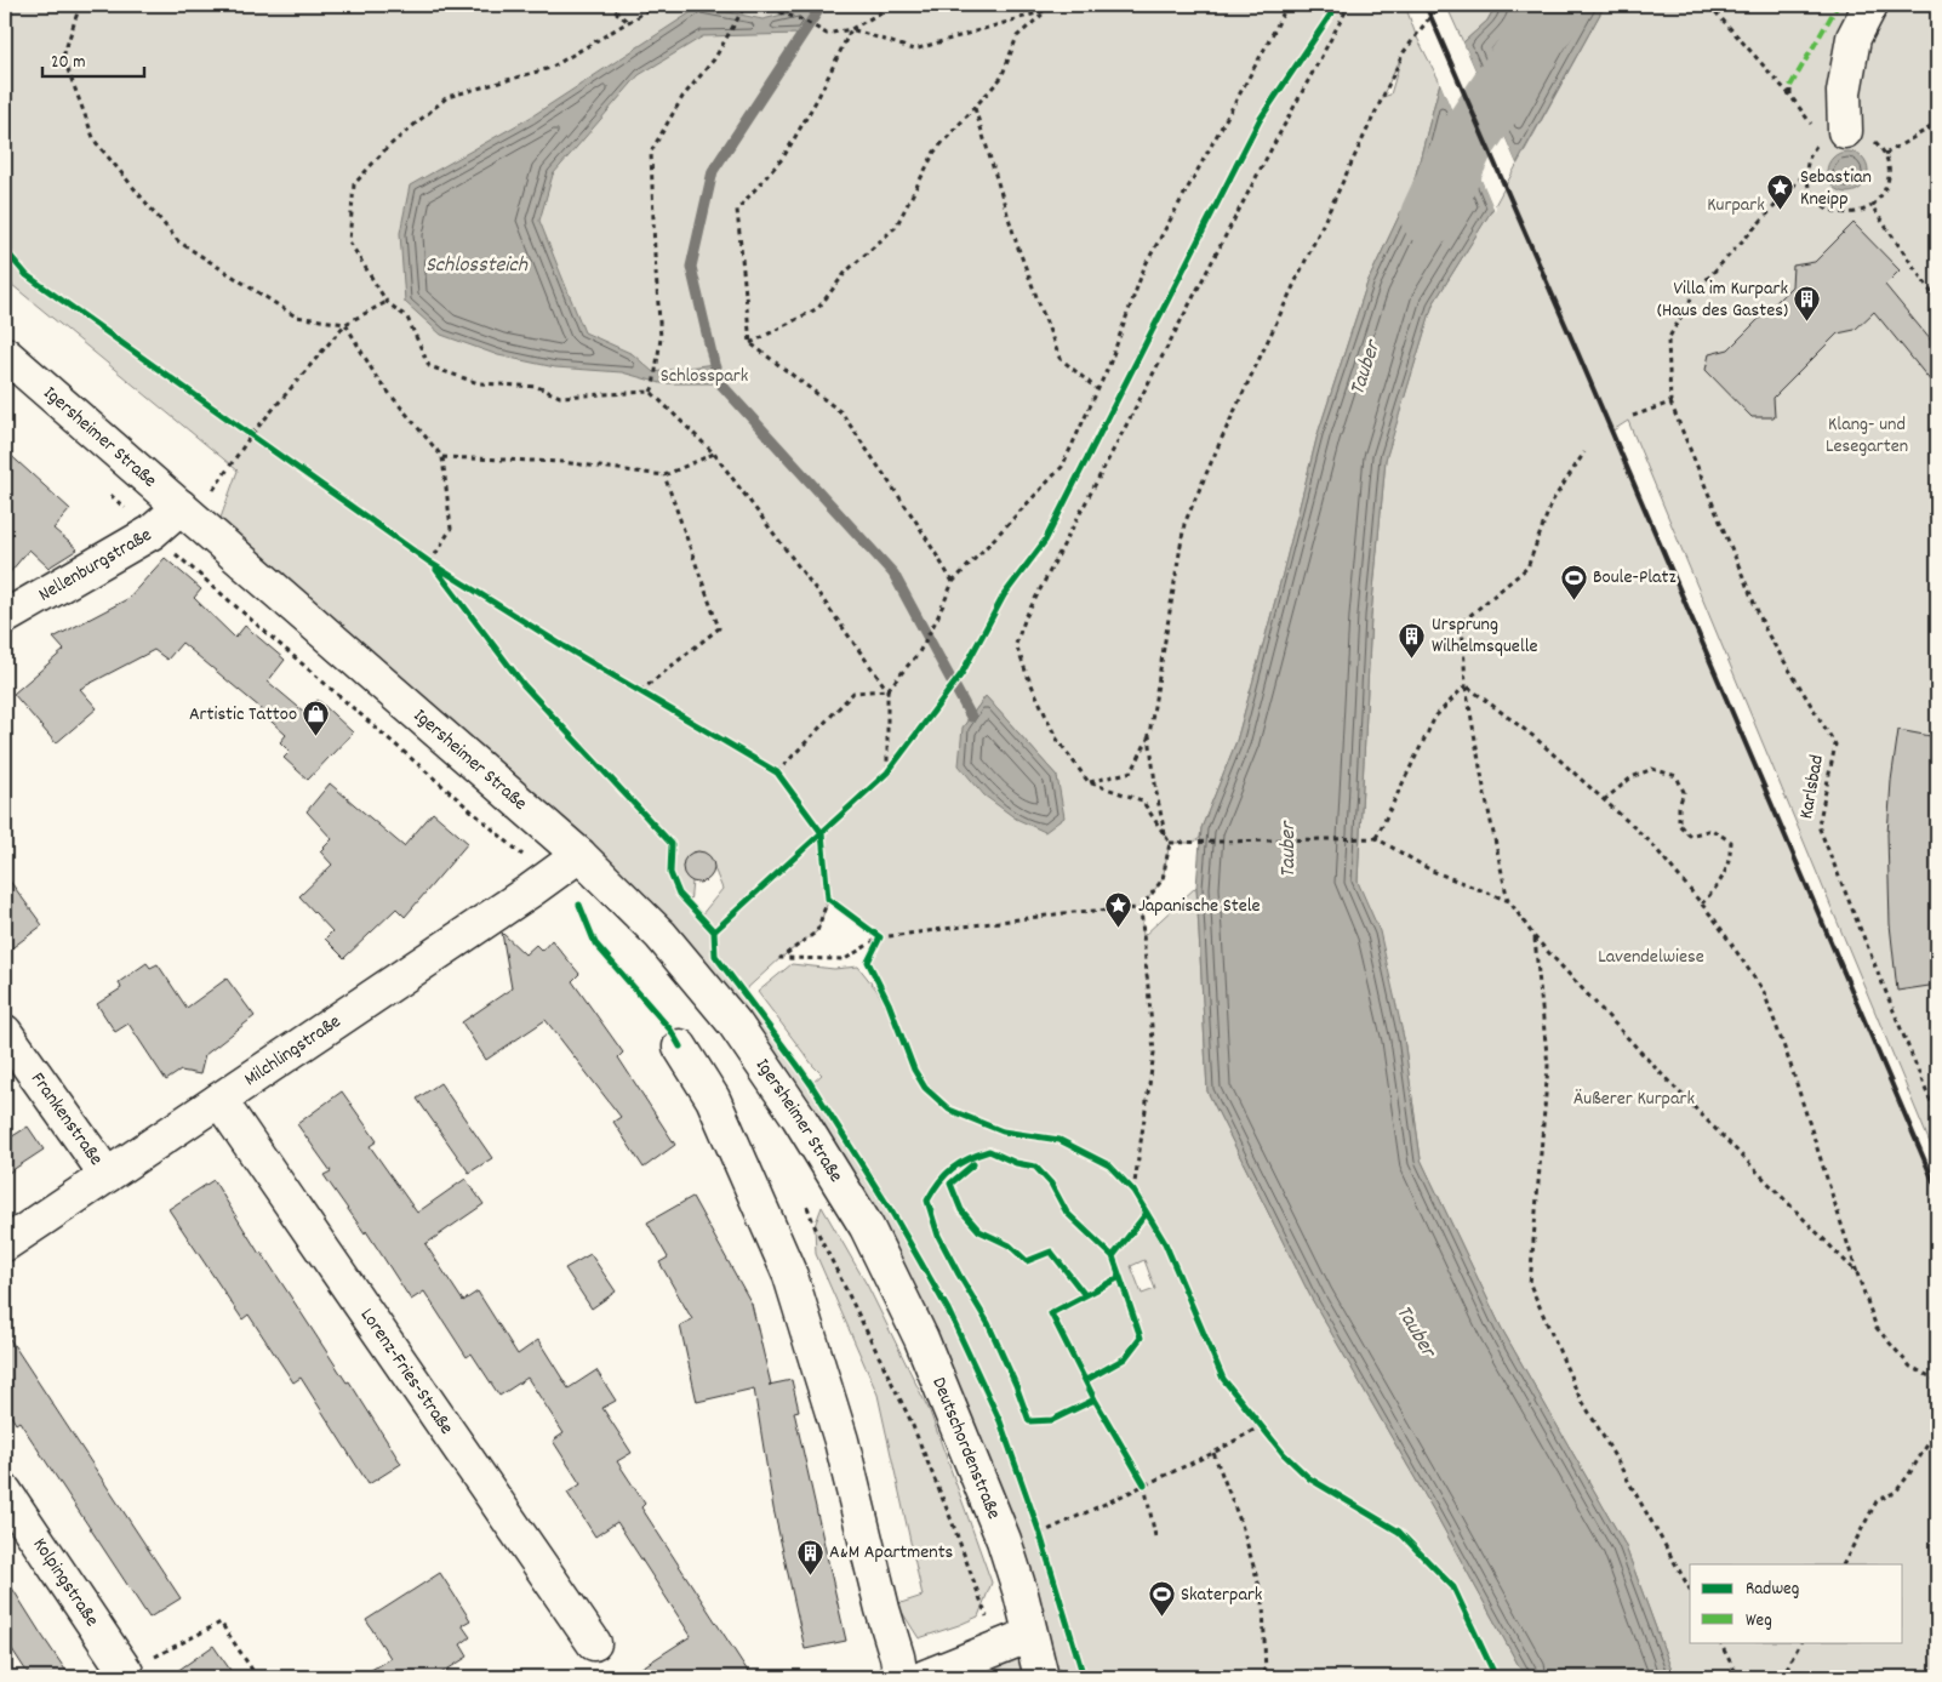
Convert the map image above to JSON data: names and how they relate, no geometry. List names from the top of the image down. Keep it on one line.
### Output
{"streets":{"street":["Igersheimer Straße","Nellenburgstraße","Milchlingstraße","Frankenstraße","Lorenz-Fries-Straße","Deutschordenstraße","Kolpingstraße"],"path":["Karlsbad"]},"crossings":[["Igersheimer Straße","Nellenburgstraße"],["Igersheimer Straße","Milchlingstraße"],["Igersheimer Straße","Deutschordenstraße"],["Milchlingstraße","Frankenstraße"],["Milchlingstraße","Lorenz-Fries-Straße"]],"water":["Schlossteich","Tauber"],"parks":["Kurpark","Schlosspark","Klang- und Lesegarten","Lavendelwiese","Äußerer Kurpark"],"places":{"place":["Sebastian Kneipp","Japanische Stele"],"building":["Villa im Kurpark (Haus des Gastes)","Ursprung Wilhelmsquelle","A&M Apartments"],"sports":["Boule-Platz","Skaterpark"],"shop":["Artistic Tattoo"]},"legend":["Radweg","Weg"],"scale_bar":"20 m"}
